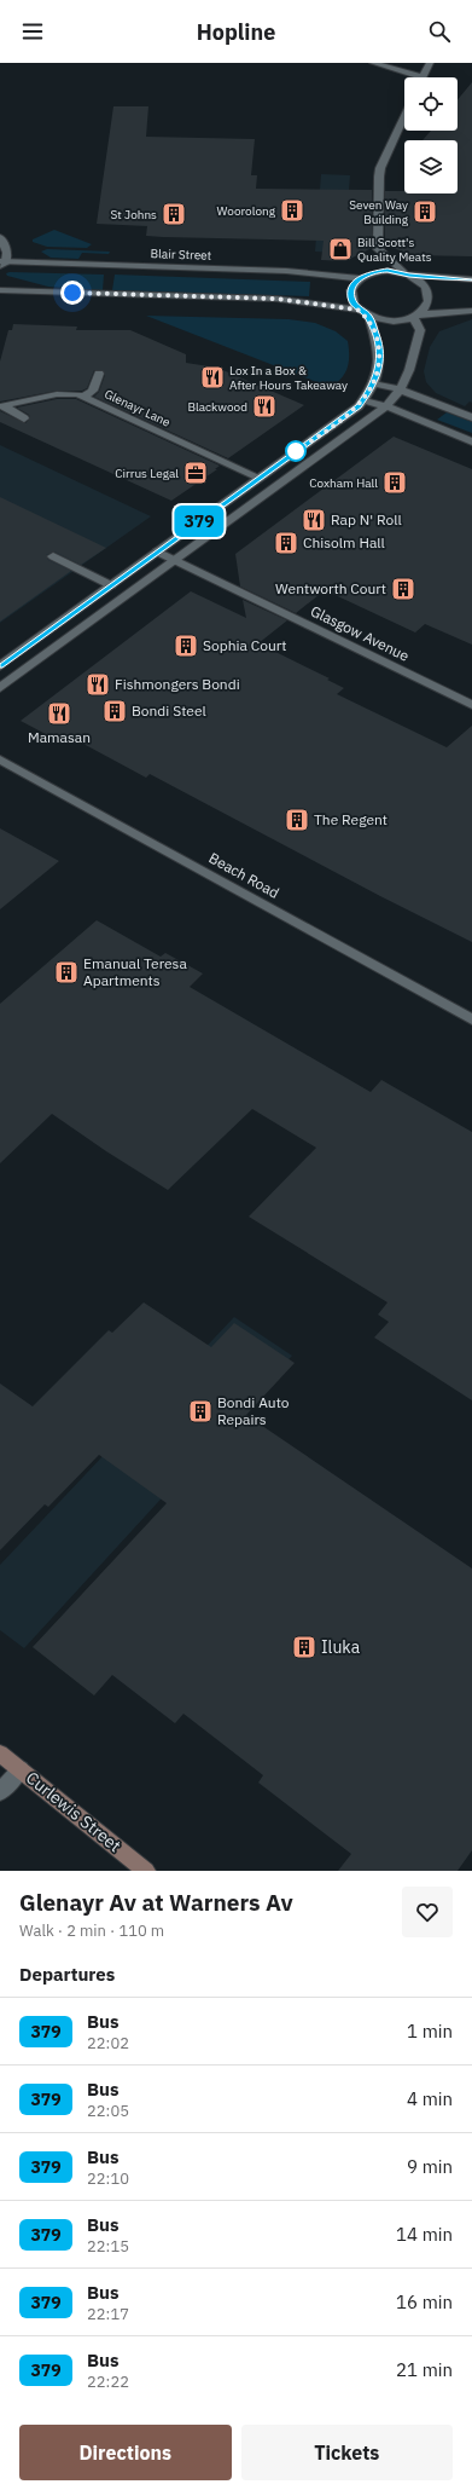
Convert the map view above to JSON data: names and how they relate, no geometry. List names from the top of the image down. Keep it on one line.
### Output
{"streets":{"main road":["Curlewis Street"],"street":["Blair Street","Glenayr Lane","Glasgow Avenue","Beach Road"]},"places":{"building":["Woorolong","Seven Way Building","St Johns","Coxham Hall","Chisolm Hall","Wentworth Court","Sophia Court","Bondi Steel","The Regent","Emanual Teresa Apartments","Bondi Auto Repairs","Iluka"],"shop":["Bill Scott's Quality Meats"],"restaurant":["Lox In a Box & After Hours Takeaway","Blackwood","Rap N' Roll","Fishmongers Bondi","Mamasan"],"office":["Cirrus Legal"]},"lines":["bus line 379"],"page":{"header":"Hopline","on_map":"379","heading":[["Glenayr Av at Warners Av","Walk · 2 min · 110 m"],"Departures"],"list":[{"mark":"379","name":"Bus","note":"22:02","value":"1 min"},{"mark":"379","name":"Bus","note":"22:05","value":"4 min"},{"mark":"379","name":"Bus","note":"22:10","value":"9 min"},{"mark":"379","name":"Bus","note":"22:15","value":"14 min"},{"mark":"379","name":"Bus","note":"22:17","value":"16 min"},{"mark":"379","name":"Bus","note":"22:22","value":"21 min"}],"buttons":["Directions","Tickets"]}}
